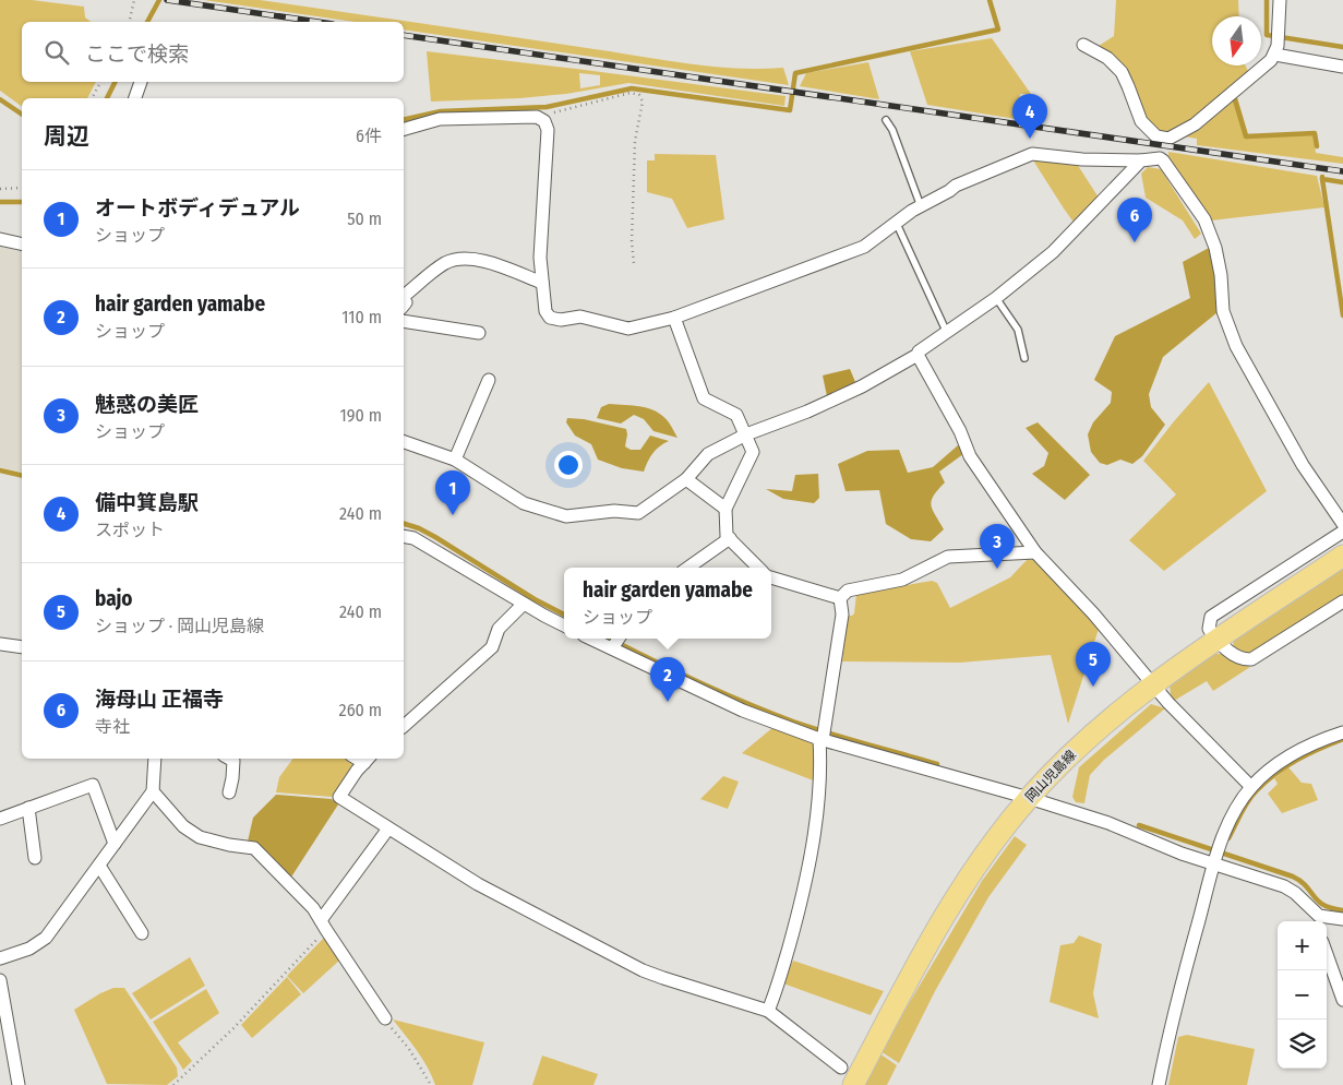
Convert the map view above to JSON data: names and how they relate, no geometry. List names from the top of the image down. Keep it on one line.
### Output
{"streets":{"main road":["岡山児島線"]},"north":"bottom","page":{"search":"ここで検索","pins":["4","6","1","3","5","2"],"heading":["周辺","6件"],"list":[{"mark":"1","name":"オートボディデュアル","note":"ショップ","value":"50 m"},{"mark":"2","name":"hair garden yamabe","note":"ショップ","value":"110 m"},{"mark":"3","name":"魅惑の美匠","note":"ショップ","value":"190 m"},{"mark":"4","name":"備中箕島駅","note":"スポット","value":"240 m"},{"mark":"5","name":"bajo","note":"ショップ · 岡山児島線","value":"240 m"},{"mark":"6","name":"海母山 正福寺","note":"寺社","value":"260 m"}],"popup":["hair garden yamabe","ショップ"],"map_buttons":["+","−"]}}
